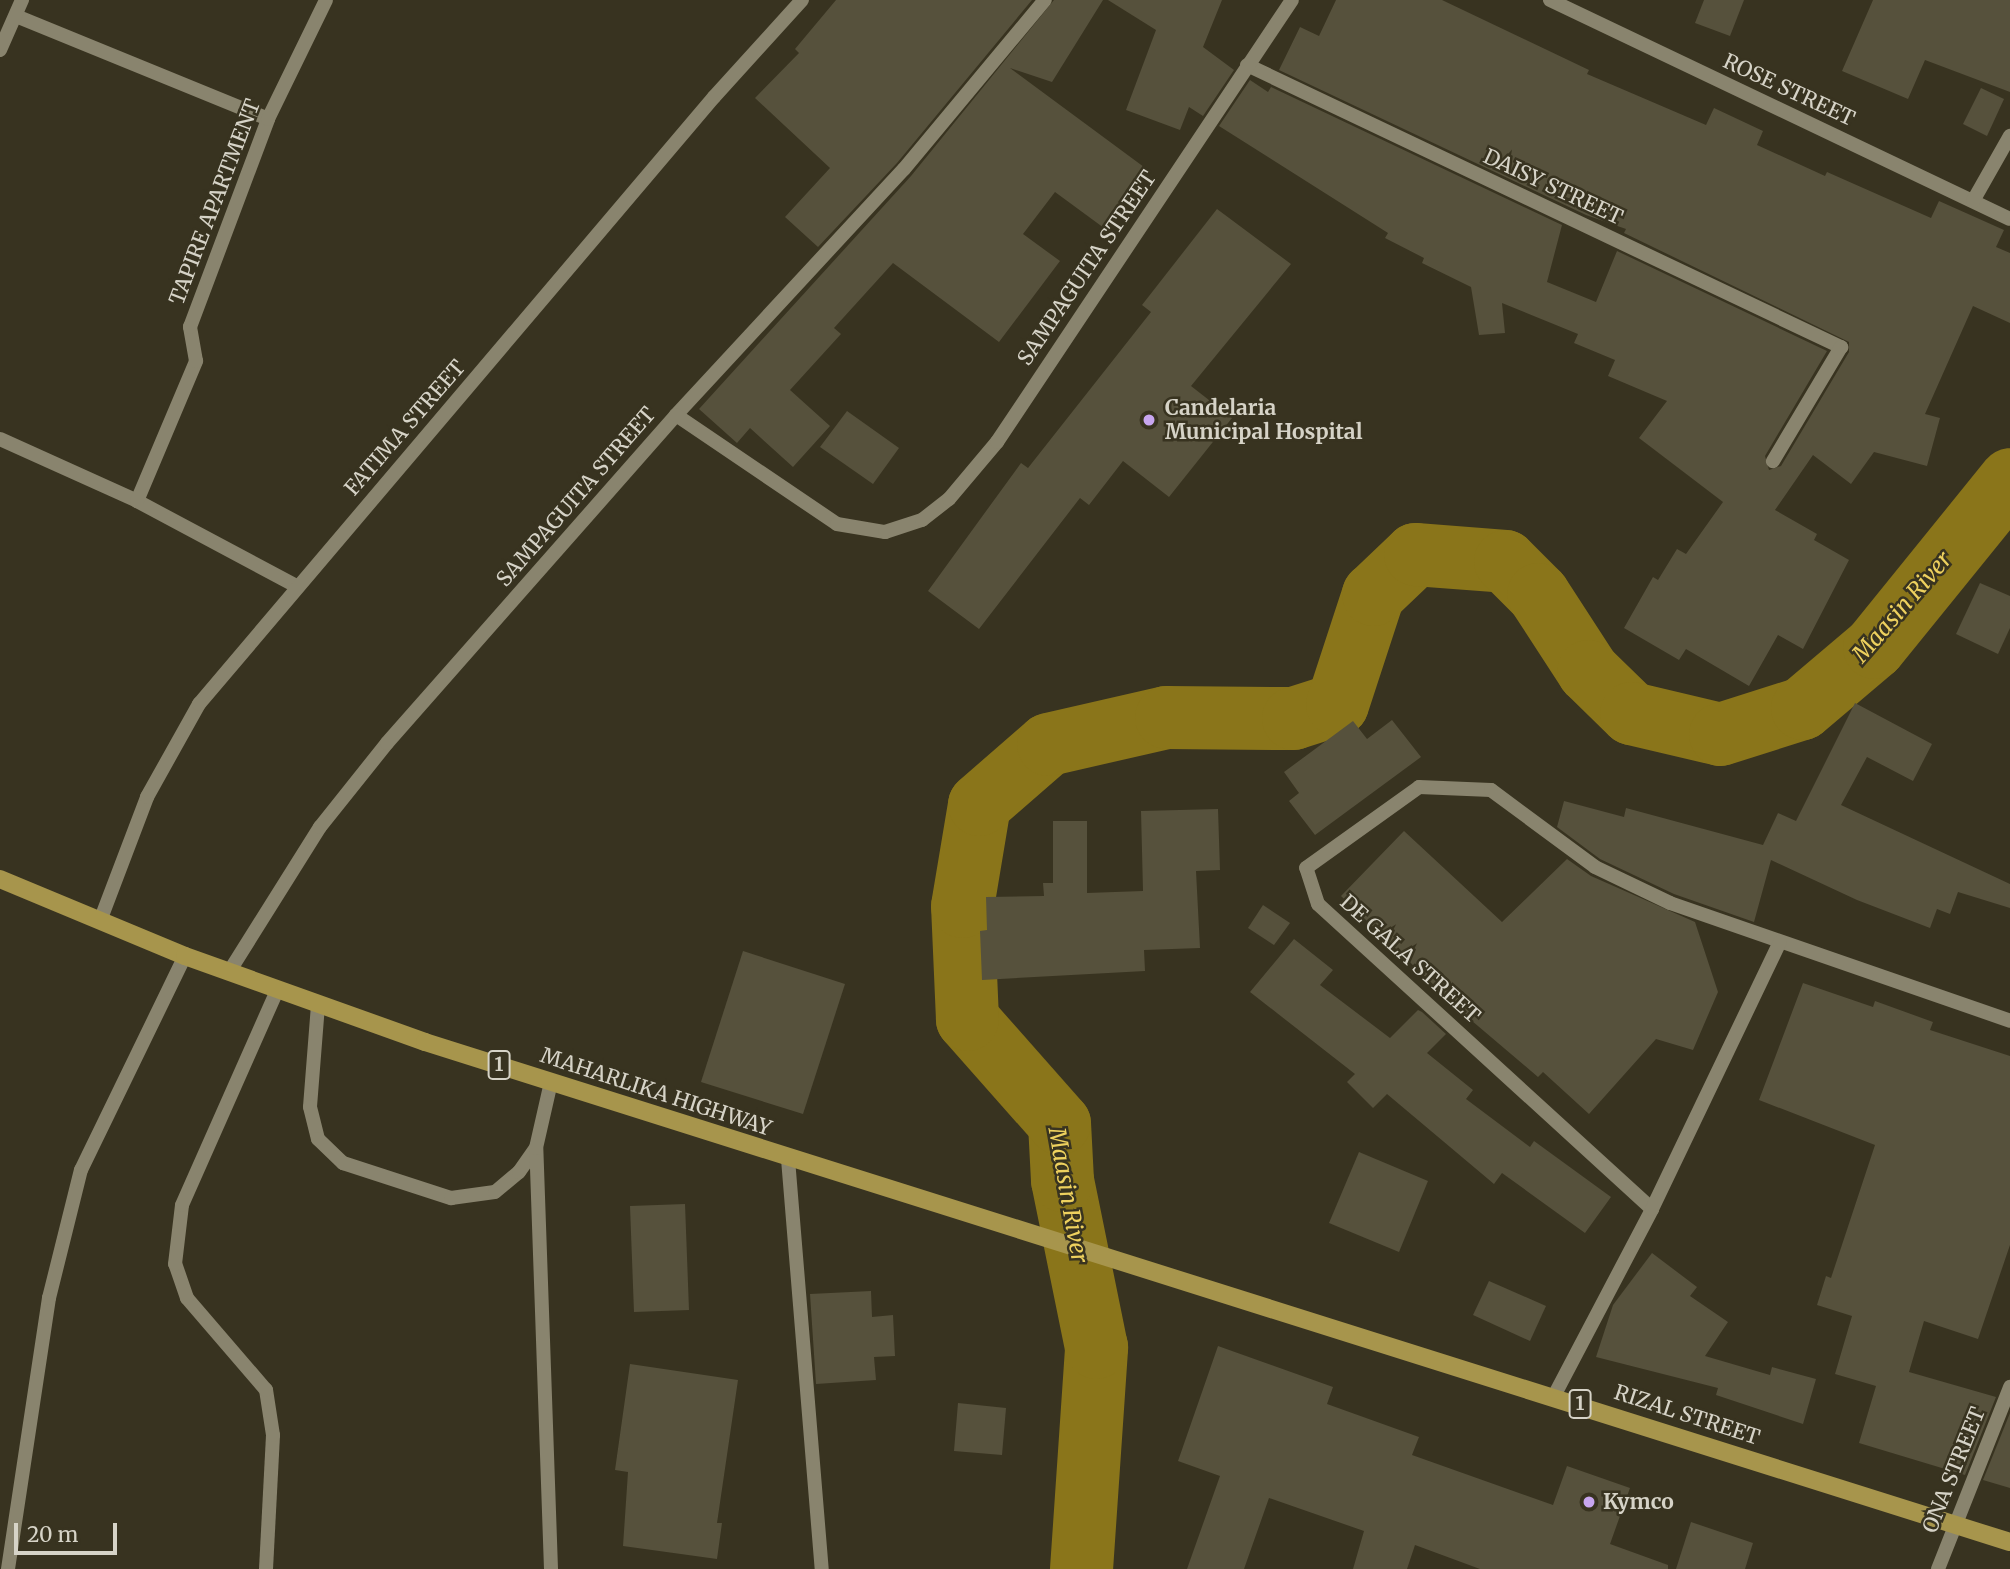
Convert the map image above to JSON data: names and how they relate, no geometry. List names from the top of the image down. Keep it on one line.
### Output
{"streets":{"main road":["1","MAHARLIKA HIGHWAY","RIZAL STREET"],"street":["ROSE STREET","DAISY STREET","TAPIRE APARTMENT","SAMPAGUITA STREET","FATIMA STREET","DE GALA STREET","ONA STREET"]},"crossings":[["DAISY STREET","SAMPAGUITA STREET"],["SAMPAGUITA STREET","MAHARLIKA HIGHWAY"],["FATIMA STREET","MAHARLIKA HIGHWAY"],["MAHARLIKA HIGHWAY","RIZAL STREET"],["RIZAL STREET","ONA STREET"]],"water":["Maasin River"],"places":["Candelaria Municipal Hospital","Kymco"],"scale_bar":"20 m"}
